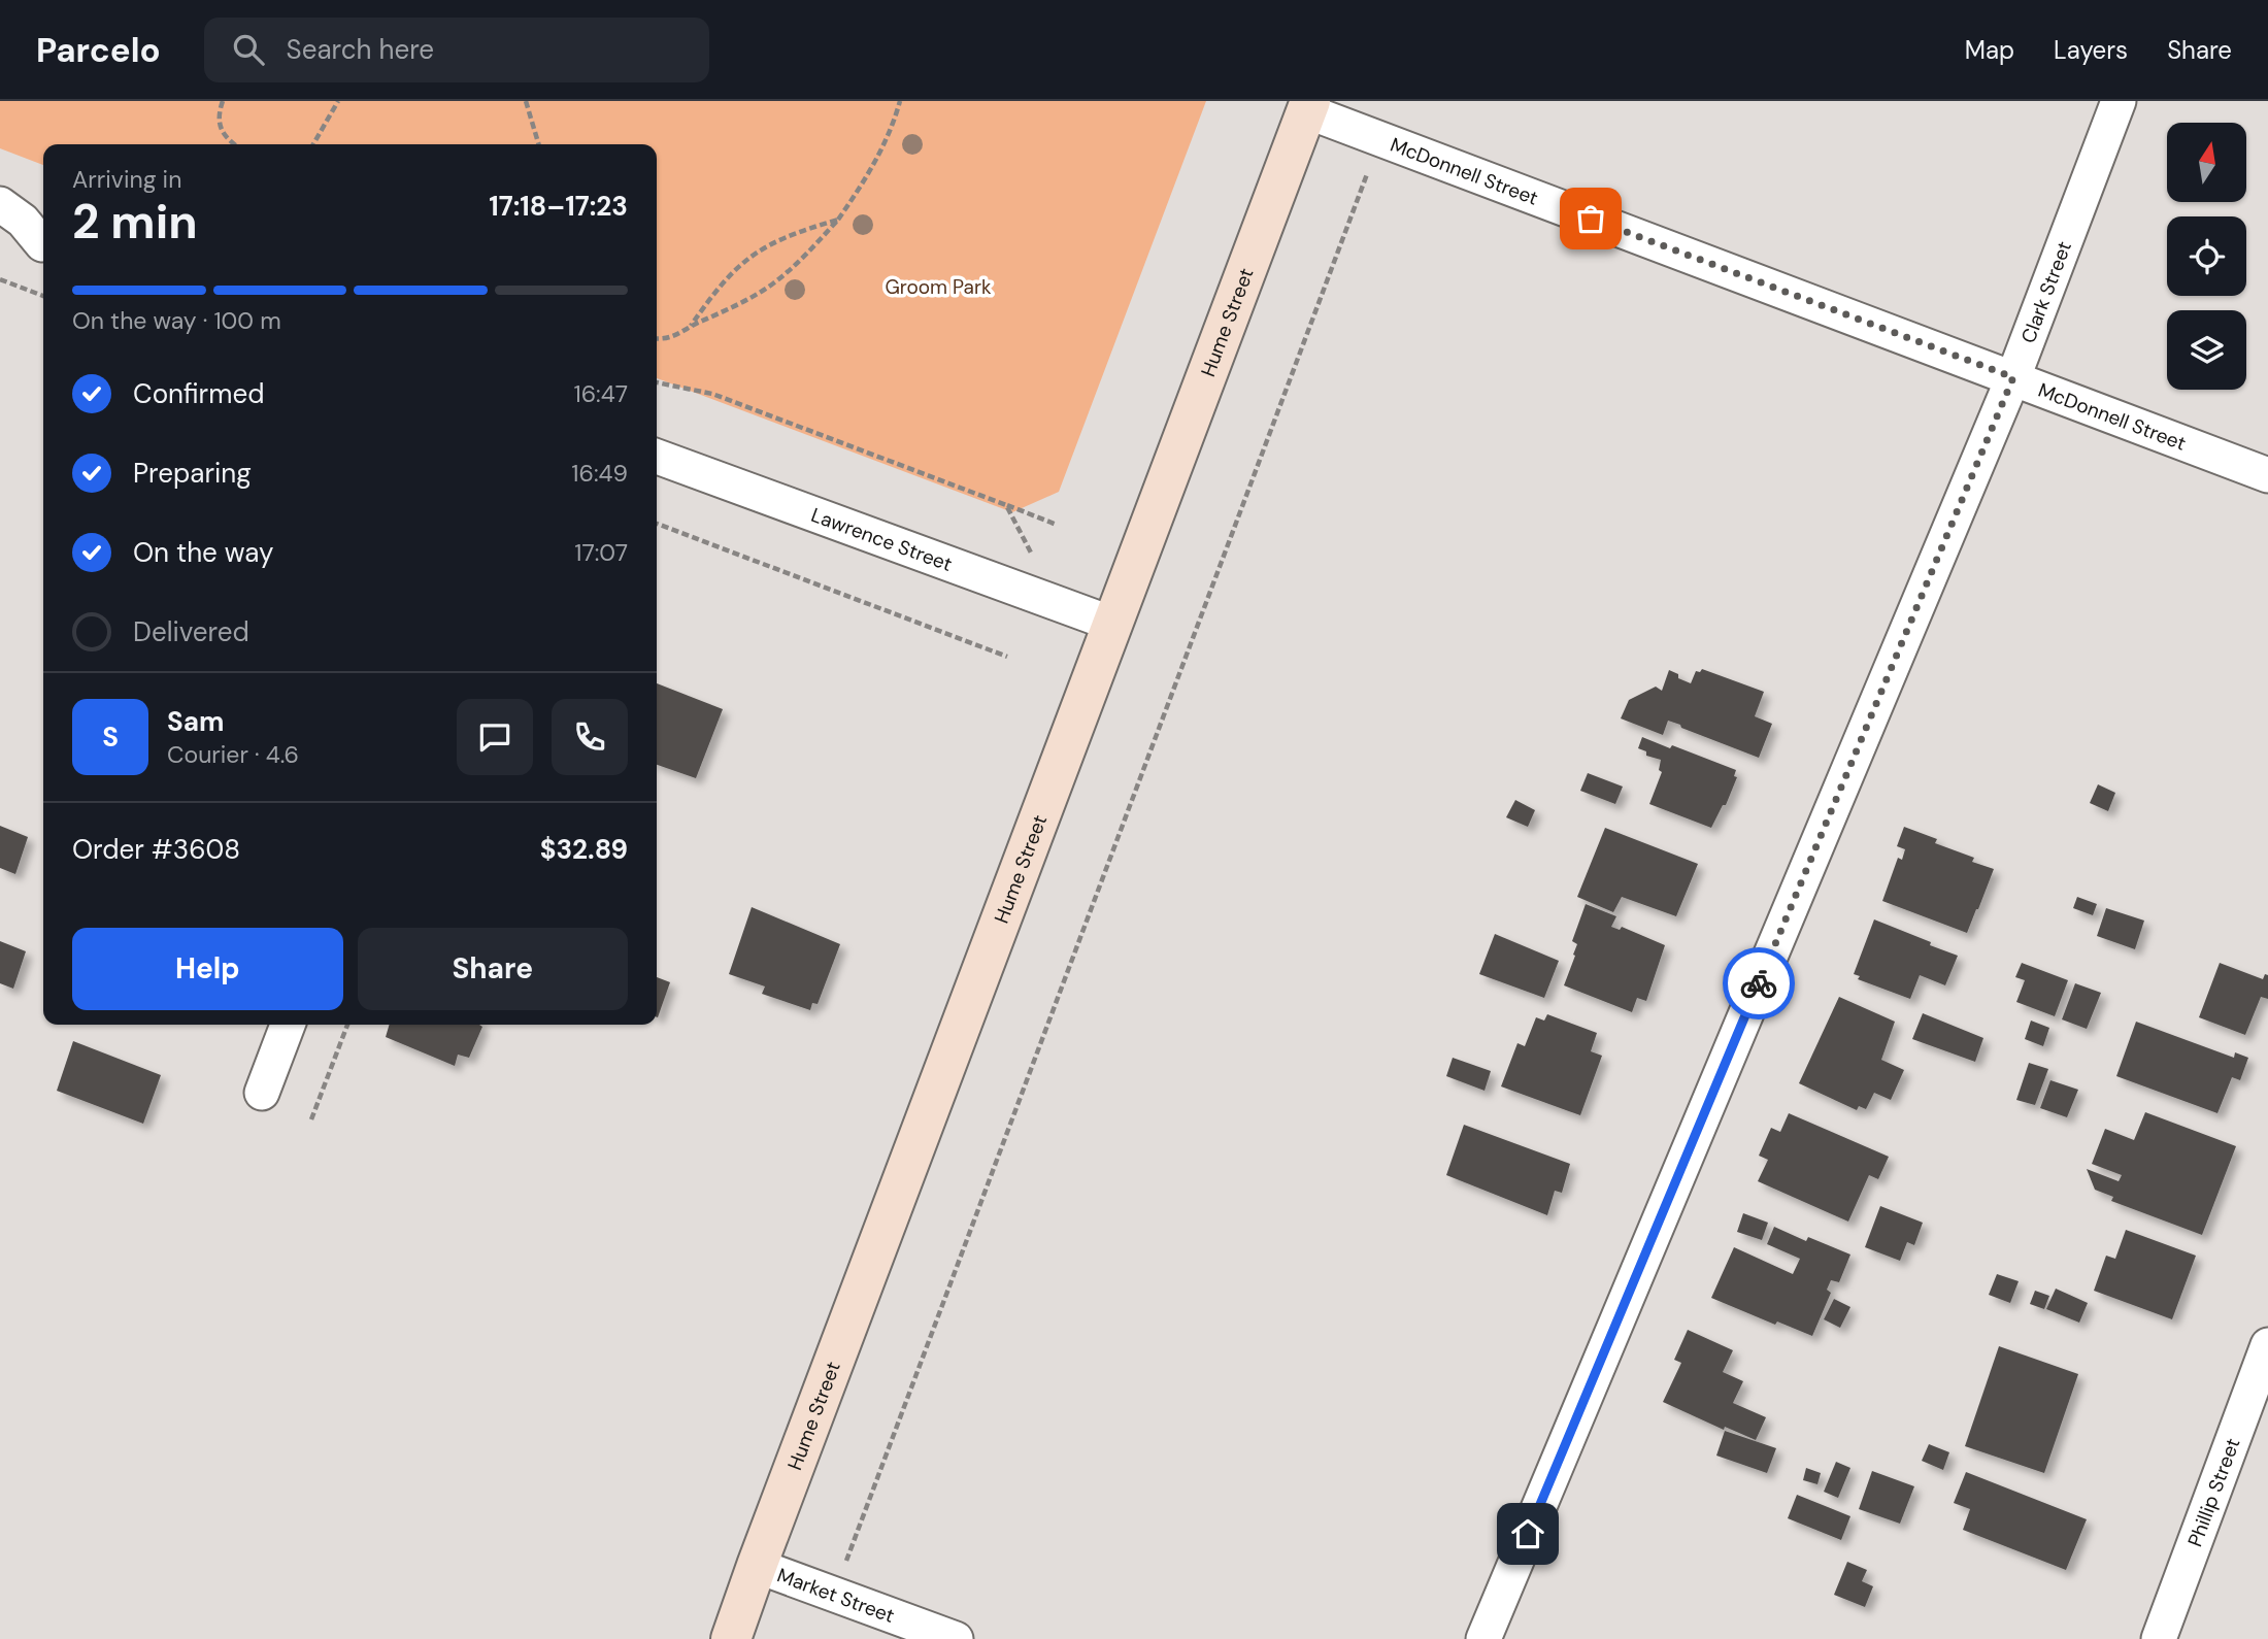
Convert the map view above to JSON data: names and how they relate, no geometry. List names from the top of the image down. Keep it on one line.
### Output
{"streets":{"street":["McDonnell Street","Clark Street","Hume Street","Lawrence Street","Phillip Street","Market Street"]},"crossings":[["McDonnell Street","Clark Street"],["McDonnell Street","Hume Street"],["Hume Street","Lawrence Street"],["Hume Street","Market Street"]],"parks":["Groom Park"],"north":"top","page":{"header":"Parcelo","search":"Search here","nav":["Map","Layers","Share"],"heading":["2 min","Arriving in","17:18–17:23"],"panel":["Sam","Courier · 4.6","Order #3608","$32.89"],"bar":"On the way · 100 m","list":[["Confirmed","16:47"],["Preparing","16:49"],["On the way","17:07"],"Delivered"],"round":"S","buttons":["Help","Share"]}}
